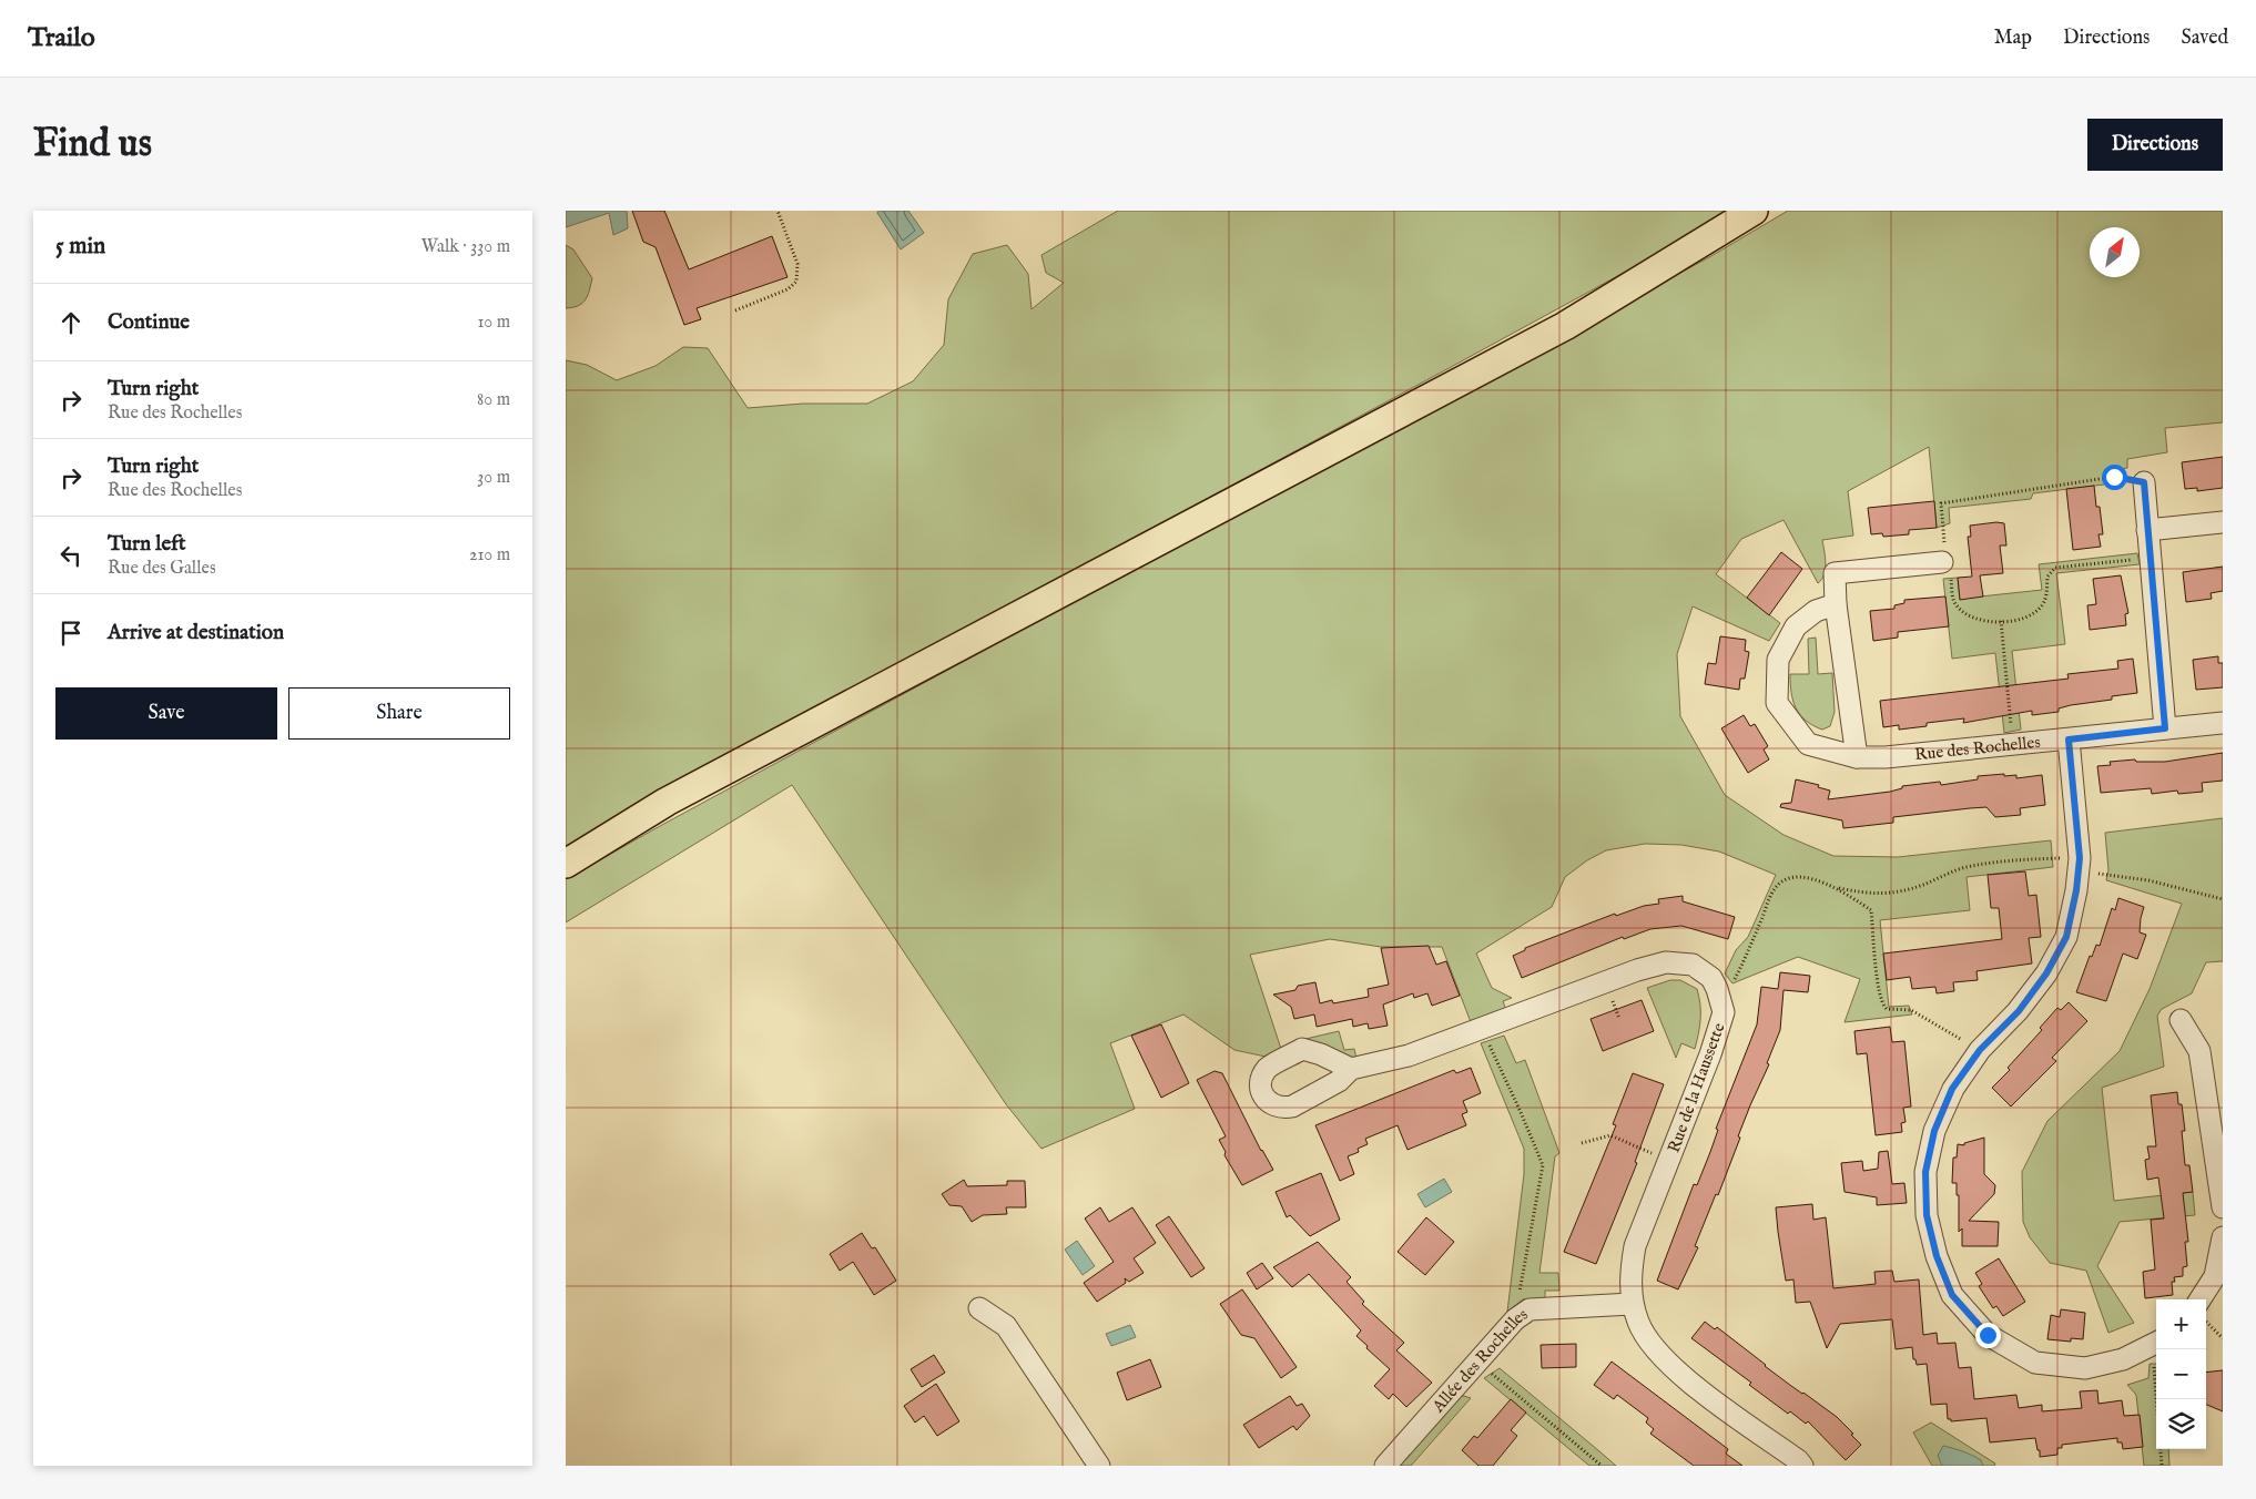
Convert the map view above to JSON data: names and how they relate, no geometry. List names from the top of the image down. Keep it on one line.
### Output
{"streets":{"street":["Rue des Rochelles","Rue de la Haussette","Allée des Rochelles"]},"crossings":[["Rue de la Haussette","Allée des Rochelles"]],"north":"top right","page":{"header":"Trailo","nav":["Map","Directions","Saved"],"buttons":["Directions",["Save","Share"]],"title":"Find us","heading":["5 min","Walk · 330 m"],"list":[["Continue","10 m"],["Turn right","Rue des Rochelles","80 m"],["Turn right","Rue des Rochelles","30 m"],["Turn left","Rue des Galles","210 m"],"Arrive at destination"],"map_buttons":["+","−"]}}
